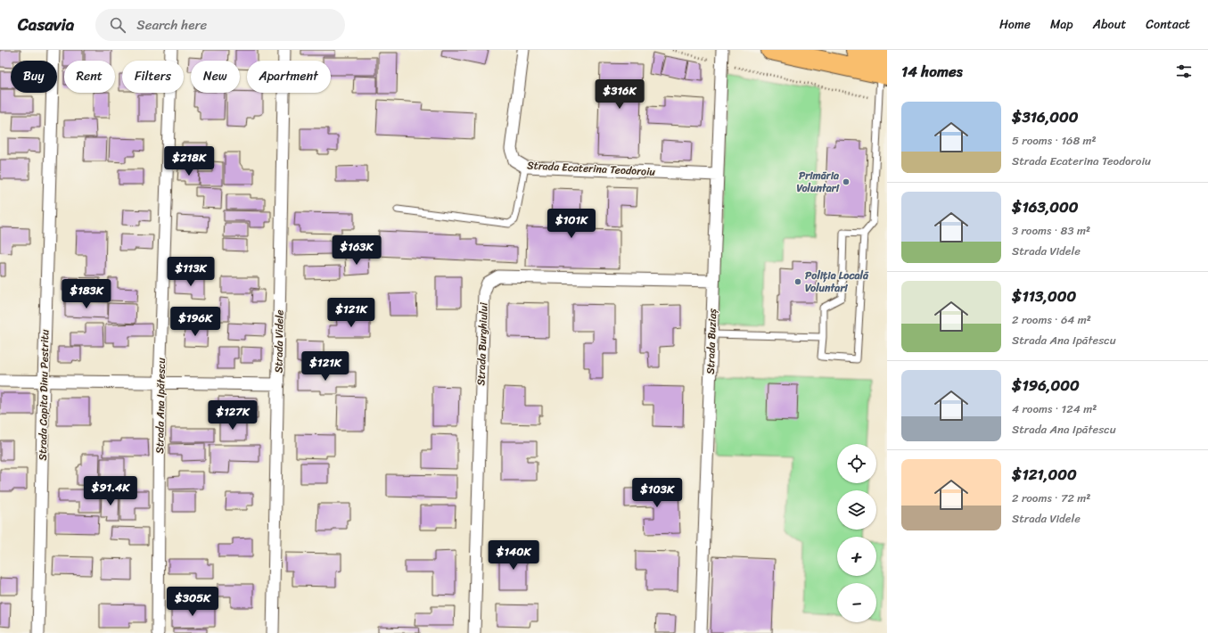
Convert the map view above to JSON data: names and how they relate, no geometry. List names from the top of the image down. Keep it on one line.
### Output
{"streets":{"street":["Strada Ecaterina Teodoroiu","Strada Videle","Strada Buziaș","Strada Burghiului","Strada Capita Dinu Pestritu","Strada Ana Ipătescu"]},"crossings":[["Strada Ecaterina Teodoroiu","Strada Buziaș"],["Strada Buziaș","Strada Burghiului"]],"places":["Primăria Voluntari","Poliția Locală Voluntari"],"page":{"header":"Casavia","search":"Search here","nav":["Home","Map","About","Contact"],"heading":"14 homes","chip":["Buy","Rent","Filters","New","Apartment"],"price":["$316K","$218K","$101K","$163K","$113K","$183K","$121K","$196K","$121K","$127K","$91.4K","$103K","$140K","$305K"],"list":[{"name":"$316,000","note":"5 rooms · 168 m² · Strada Ecaterina Teodoroiu"},{"name":"$163,000","note":"3 rooms · 83 m² · Strada Videle"},{"name":"$113,000","note":"2 rooms · 64 m² · Strada Ana Ipătescu"},{"name":"$196,000","note":"4 rooms · 124 m² · Strada Ana Ipătescu"},{"name":"$121,000","note":"2 rooms · 72 m² · Strada Videle"}],"map_buttons":["+","−"]}}
